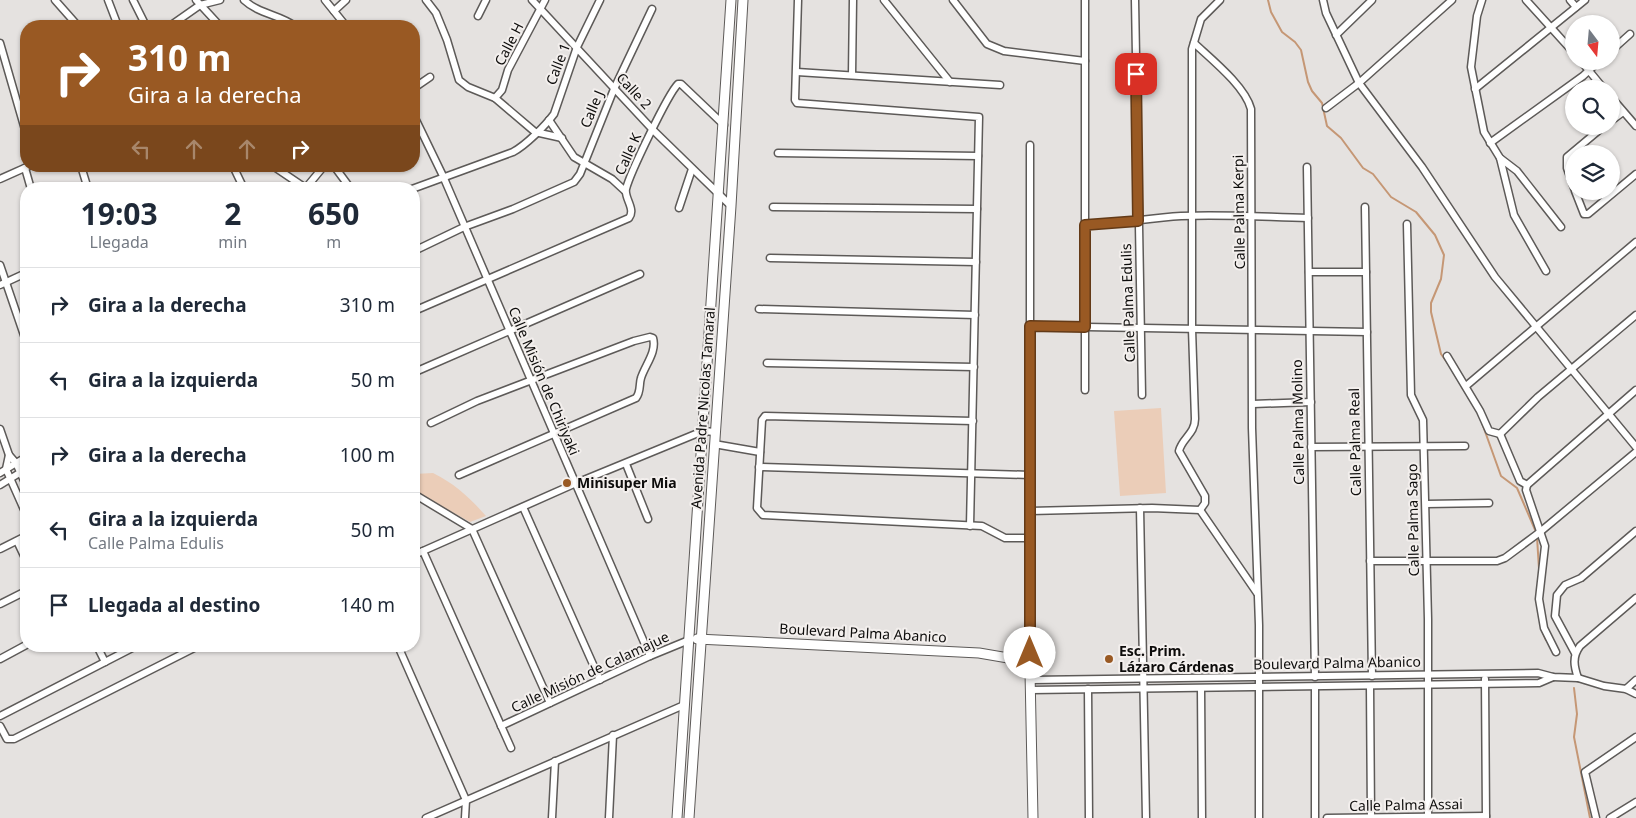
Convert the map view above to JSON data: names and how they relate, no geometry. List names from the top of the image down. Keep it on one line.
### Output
{"streets":{"street":["Calle H","Calle 1","Calle 2","Calle J","Calle K","Calle Palma Kerpi","Calle Palma Edulis","Calle Misión de Chiriyaki","Avenida Padre Nicolas Tamaral","Calle Palma Molino","Calle Palma Real","Calle Palma Sago","Boulevard Palma Abanico","Calle Misión de Calamajue","Calle Palma Assai"]},"crossings":[["Calle H","Calle 2"],["Calle 1","Calle 2"],["Calle 1","Calle Misión de Chiriyaki"],["Calle 2","Calle J"],["Calle 2","Calle K"],["Calle 2","Avenida Padre Nicolas Tamaral"],["Calle J","Calle Misión de Chiriyaki"],["Calle K","Calle Misión de Chiriyaki"],["Calle K","Avenida Padre Nicolas Tamaral"],["Calle Palma Kerpi","Boulevard Palma Abanico"],["Calle Misión de Chiriyaki","Calle Misión de Calamajue"],["Avenida Padre Nicolas Tamaral","Boulevard Palma Abanico"],["Avenida Padre Nicolas Tamaral","Calle Misión de Calamajue"],["Calle Palma Molino","Boulevard Palma Abanico"],["Calle Palma Real","Boulevard Palma Abanico"],["Calle Palma Sago","Boulevard Palma Abanico"],["Calle Palma Sago","Calle Palma Assai"],["Boulevard Palma Abanico","Calle Misión de Calamajue"]],"places":["Minisuper Mia","Esc. Prim. Lázaro Cárdenas"],"north":"bottom","page":{"turn":["310 m","Gira a la derecha"],"eta":["19:03","Llegada","2","min","650","m"],"list":[{"name":"Gira a la derecha","value":"310 m"},{"name":"Gira a la izquierda","value":"50 m"},{"name":"Gira a la derecha","value":"100 m"},{"name":"Gira a la izquierda","note":"Calle Palma Edulis","value":"50 m"},{"name":"Llegada al destino","value":"140 m"}]}}
